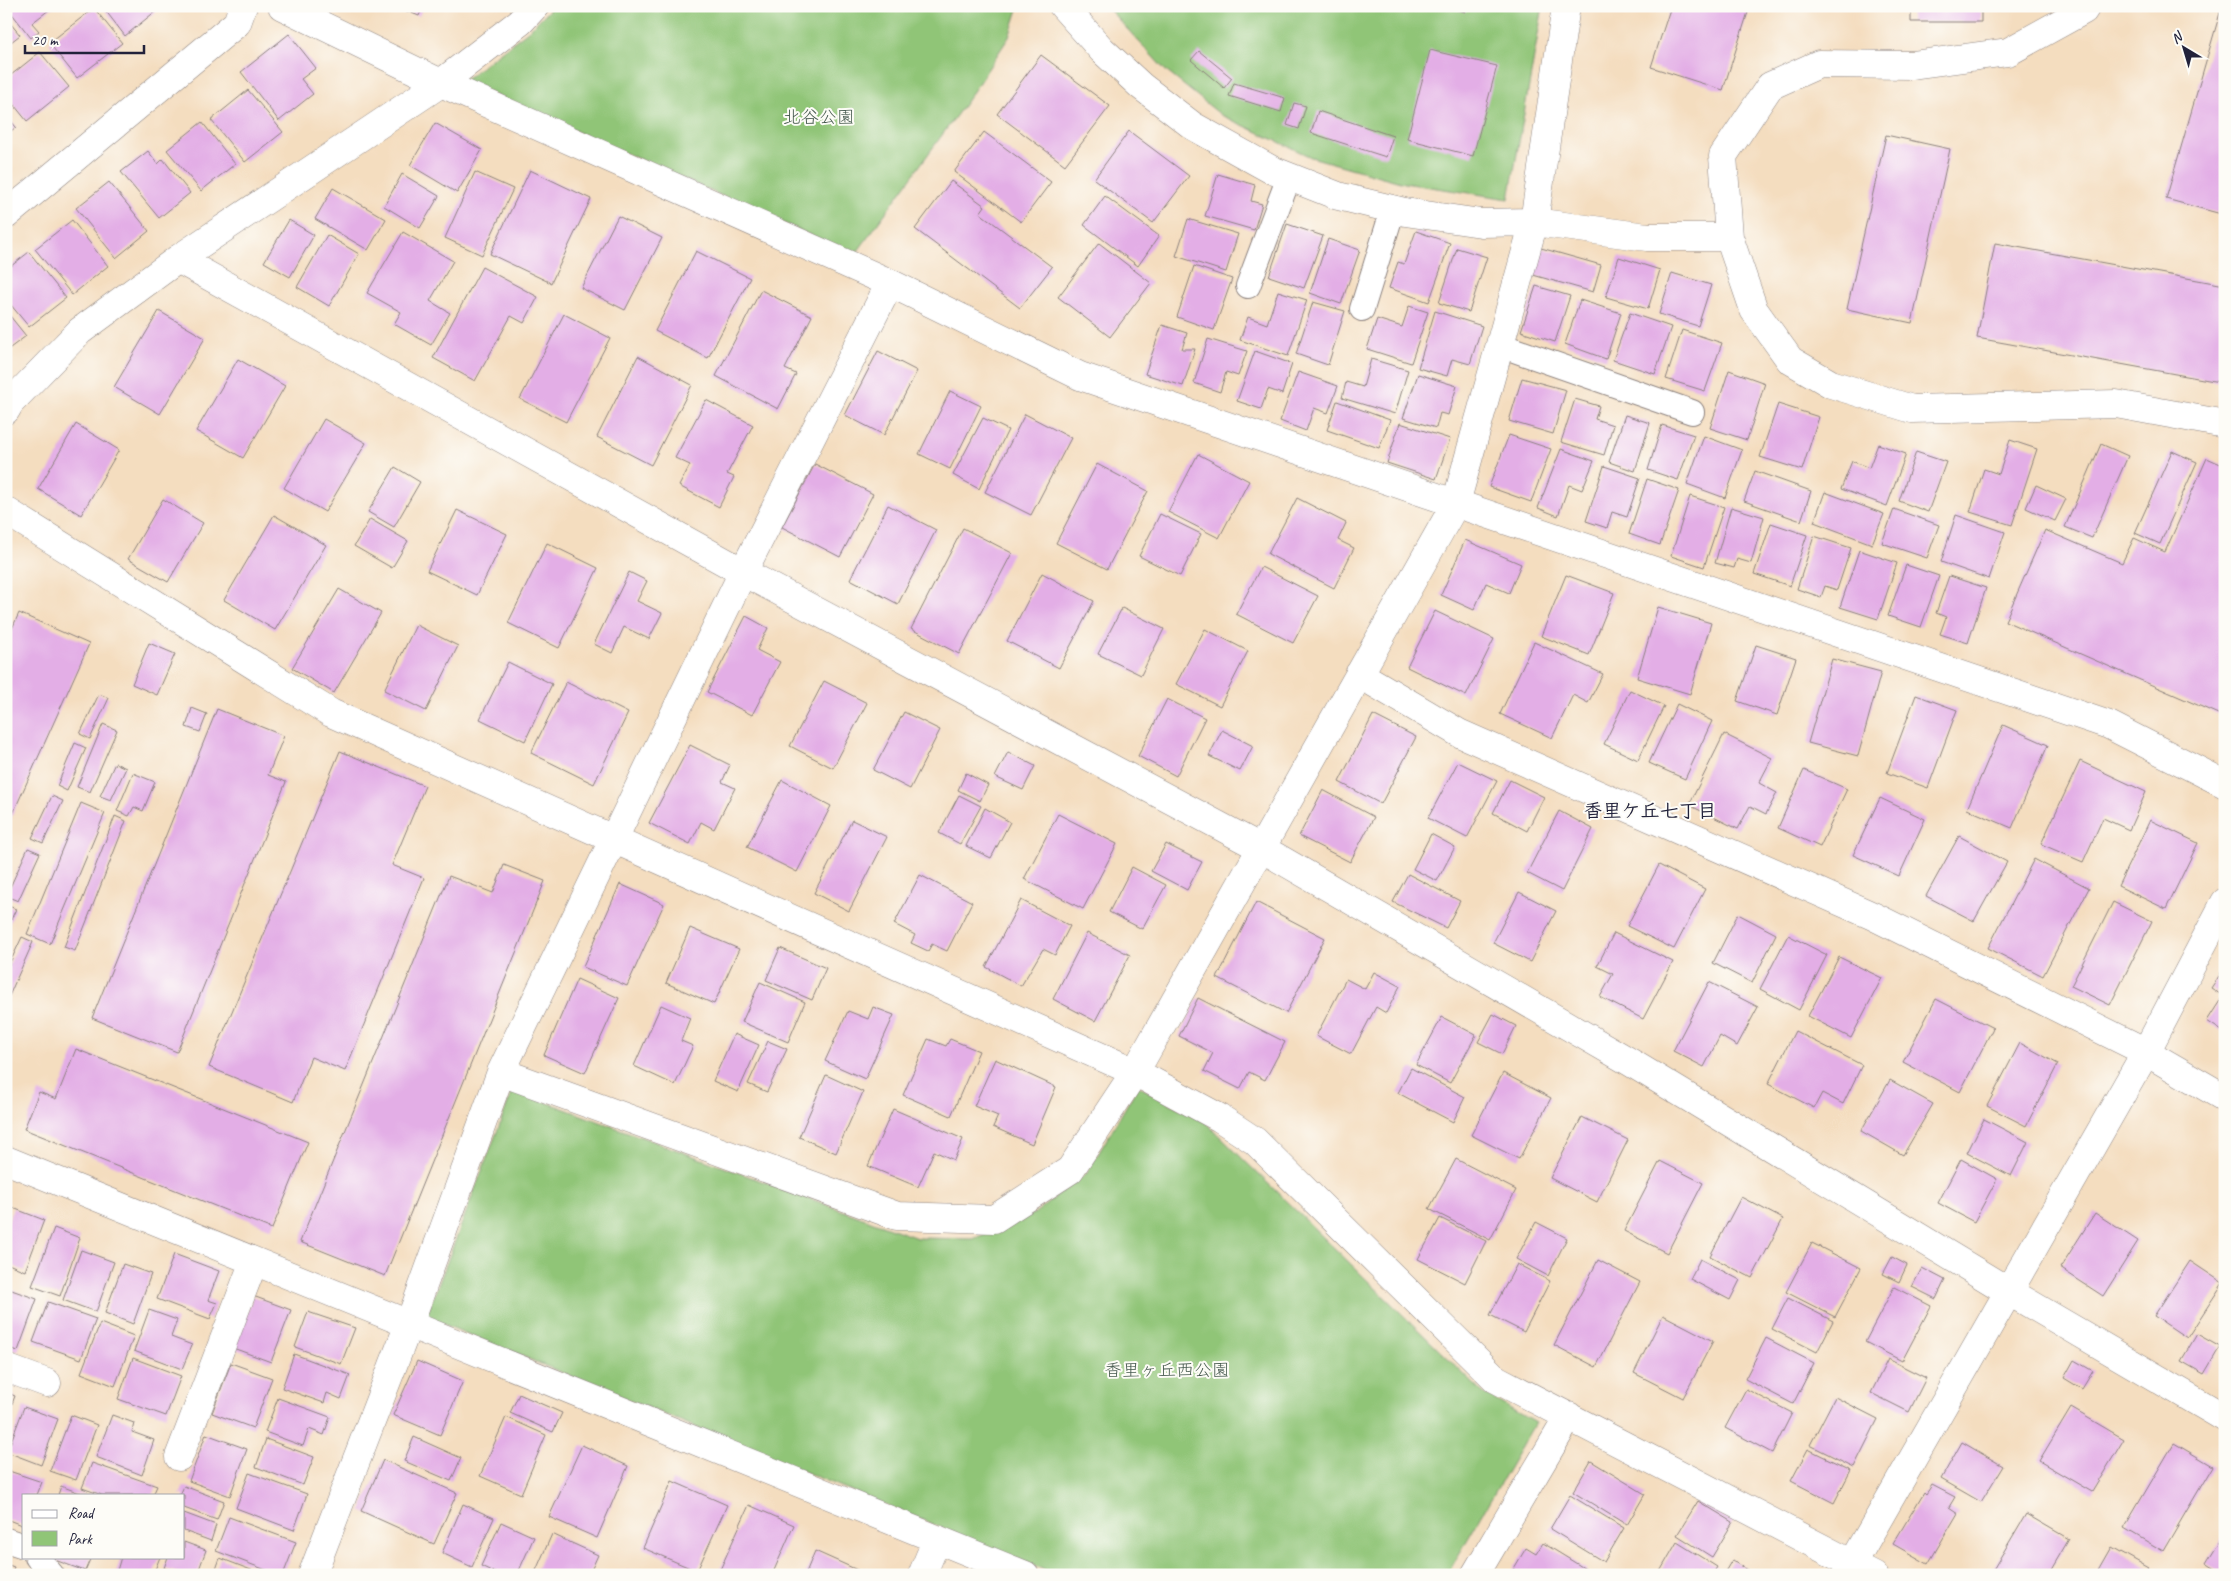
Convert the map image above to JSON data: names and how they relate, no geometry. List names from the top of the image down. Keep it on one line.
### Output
{"districts":["香里ケ丘七丁目"],"parks":["北谷公園","香里ヶ丘西公園"],"legend":["Road","Park"],"scale_bar":"20 m","north":"top left"}
